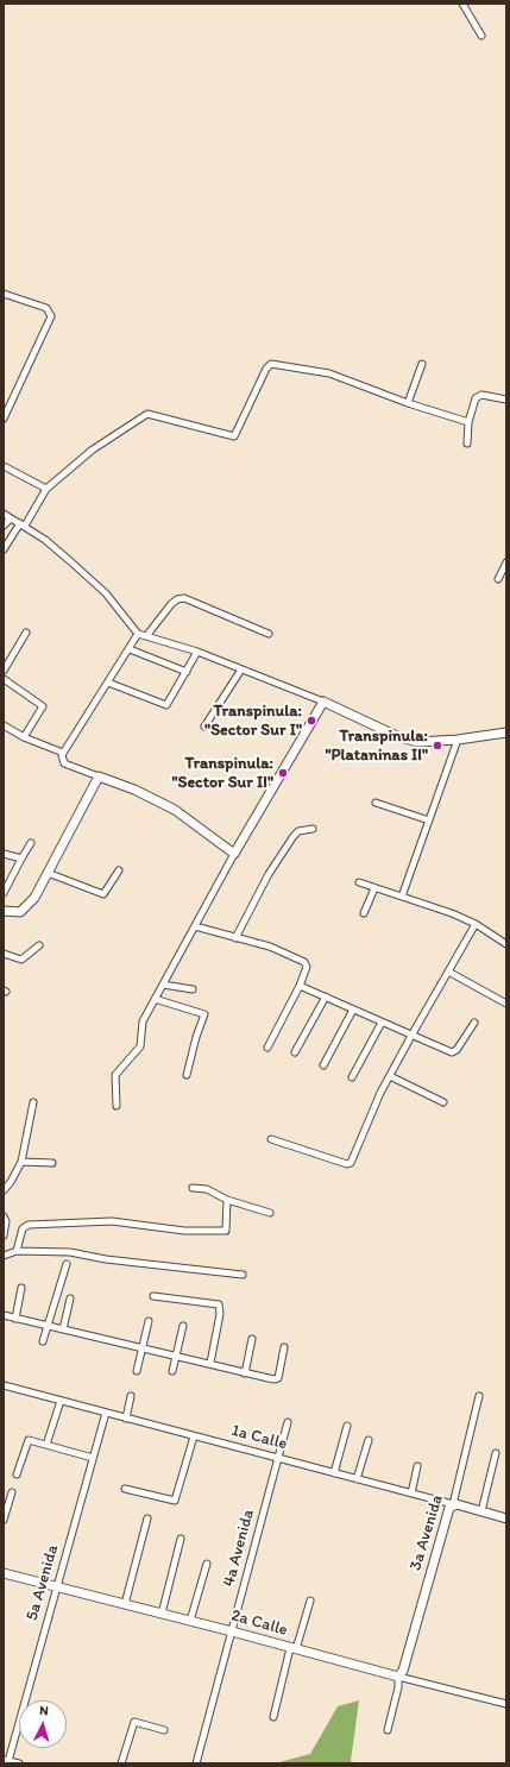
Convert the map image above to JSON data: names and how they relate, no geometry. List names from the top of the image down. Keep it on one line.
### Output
{"streets":{"street":["1a Calle","3a Avenida","4a Avenida","5a Avenida","2a Calle"]},"crossings":[["1a Calle","3a Avenida"],["1a Calle","4a Avenida"],["1a Calle","5a Avenida"],["3a Avenida","2a Calle"],["4a Avenida","2a Calle"],["5a Avenida","2a Calle"]],"places":["Transpinula: \"Sector Sur I\"","Transpinula: \"Plataninas II\"","Transpinula: \"Sector Sur II\""],"north":"top"}
